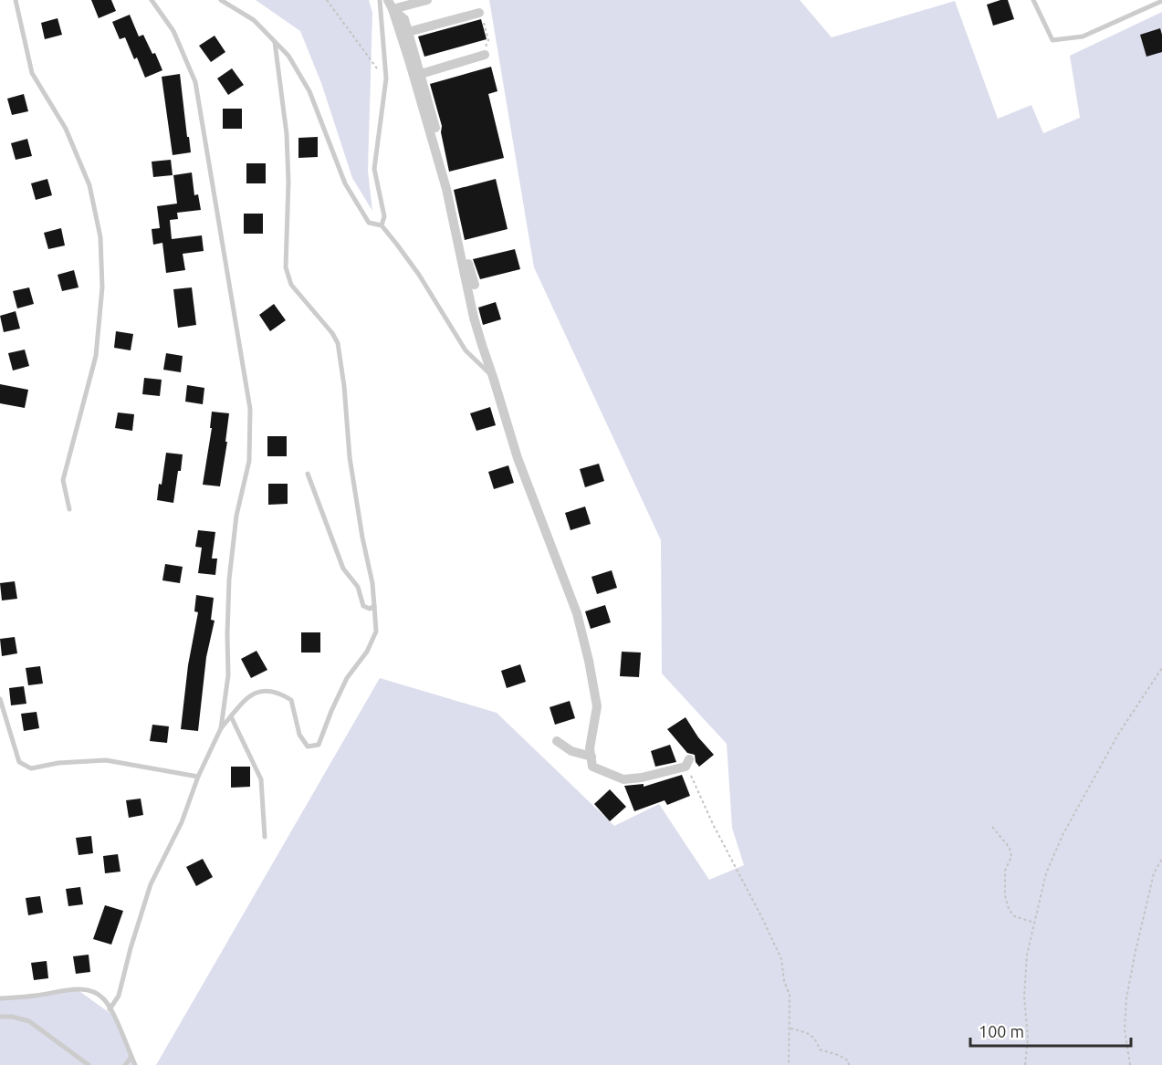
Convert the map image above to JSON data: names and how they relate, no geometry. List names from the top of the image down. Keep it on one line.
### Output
{"scale_bar":"100 m"}
